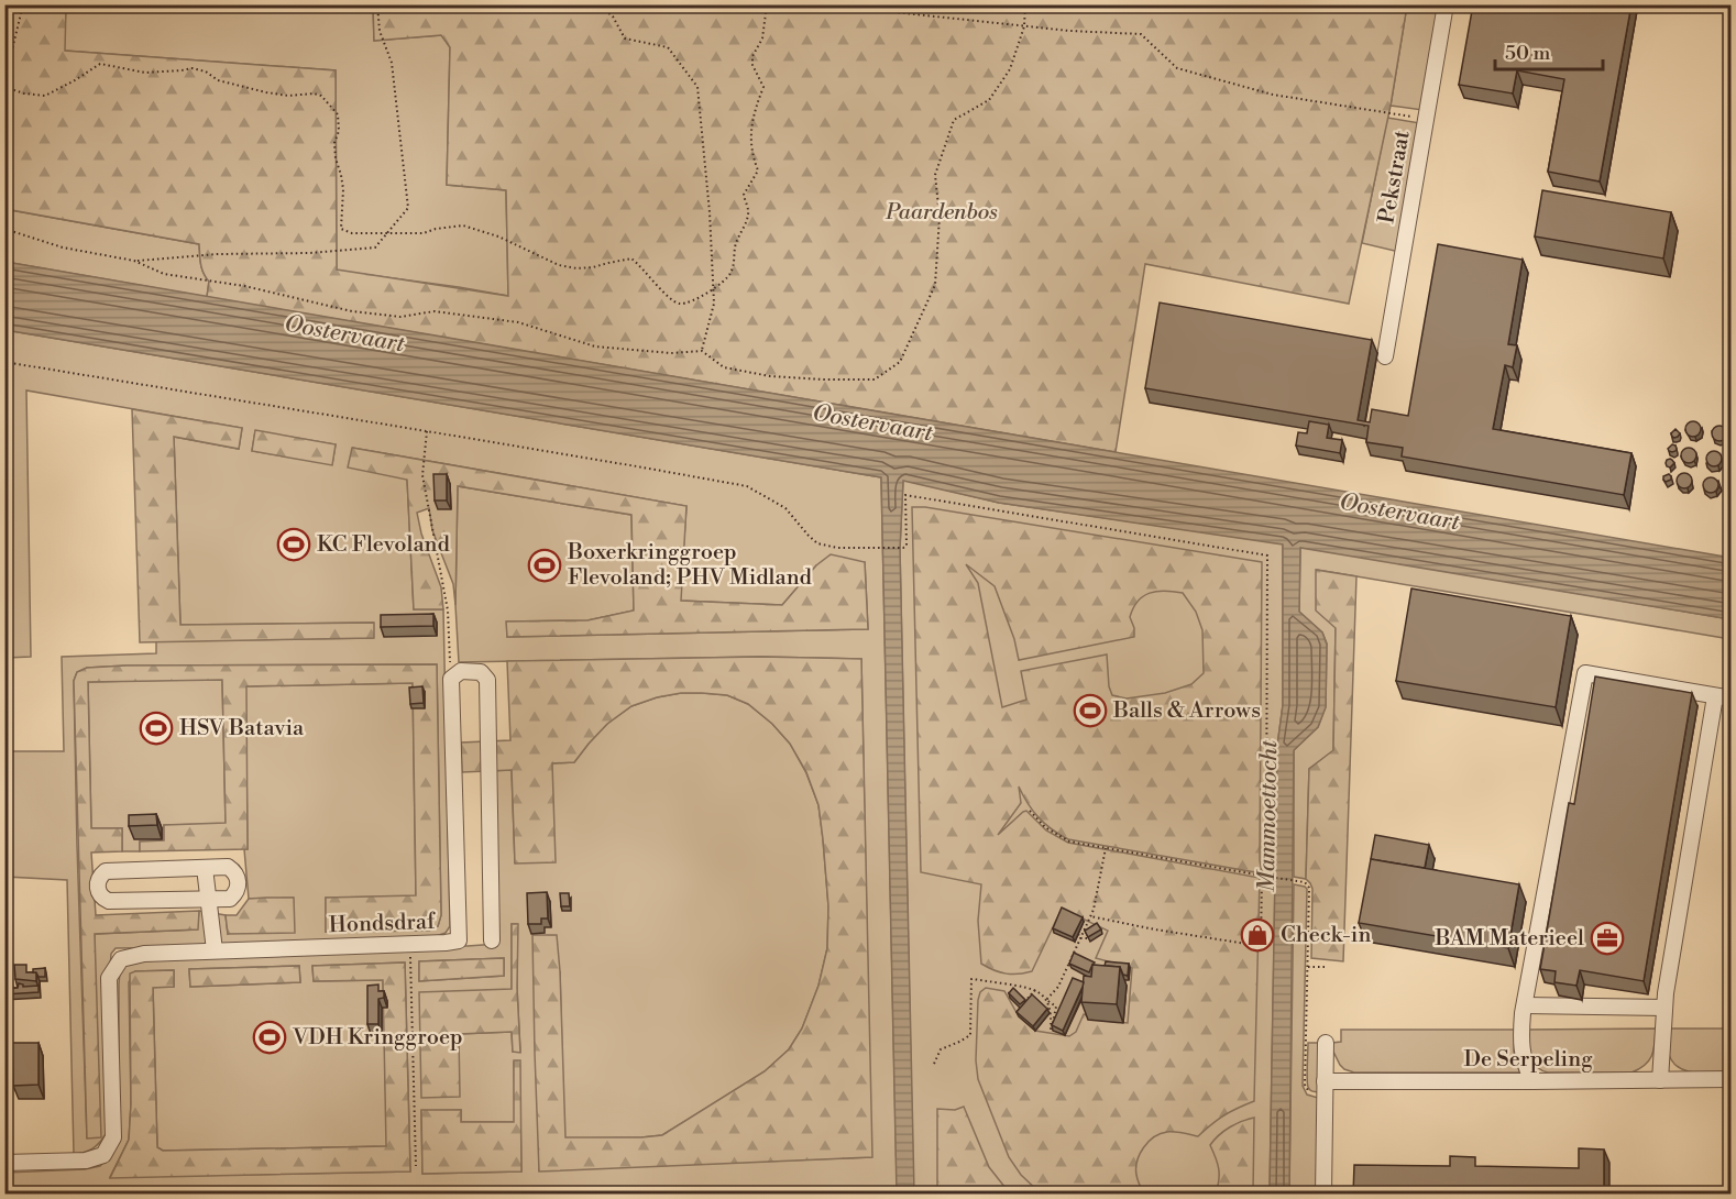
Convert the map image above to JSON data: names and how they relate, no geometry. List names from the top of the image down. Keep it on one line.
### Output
{"streets":{"street":["Pekstraat","Hondsdraf","De Serpeling"]},"water":["Oostervaart","Mammoettocht"],"parks":["Paardenbos"],"places":{"sports":["KC Flevoland","Boxerkringgroep Flevoland; PHV Midland","Balls & Arrows","HSV Batavia","VDH Kringgroep"],"shop":["Check-in"],"office":["BAM Materieel"]},"scale_bar":"50 m"}
